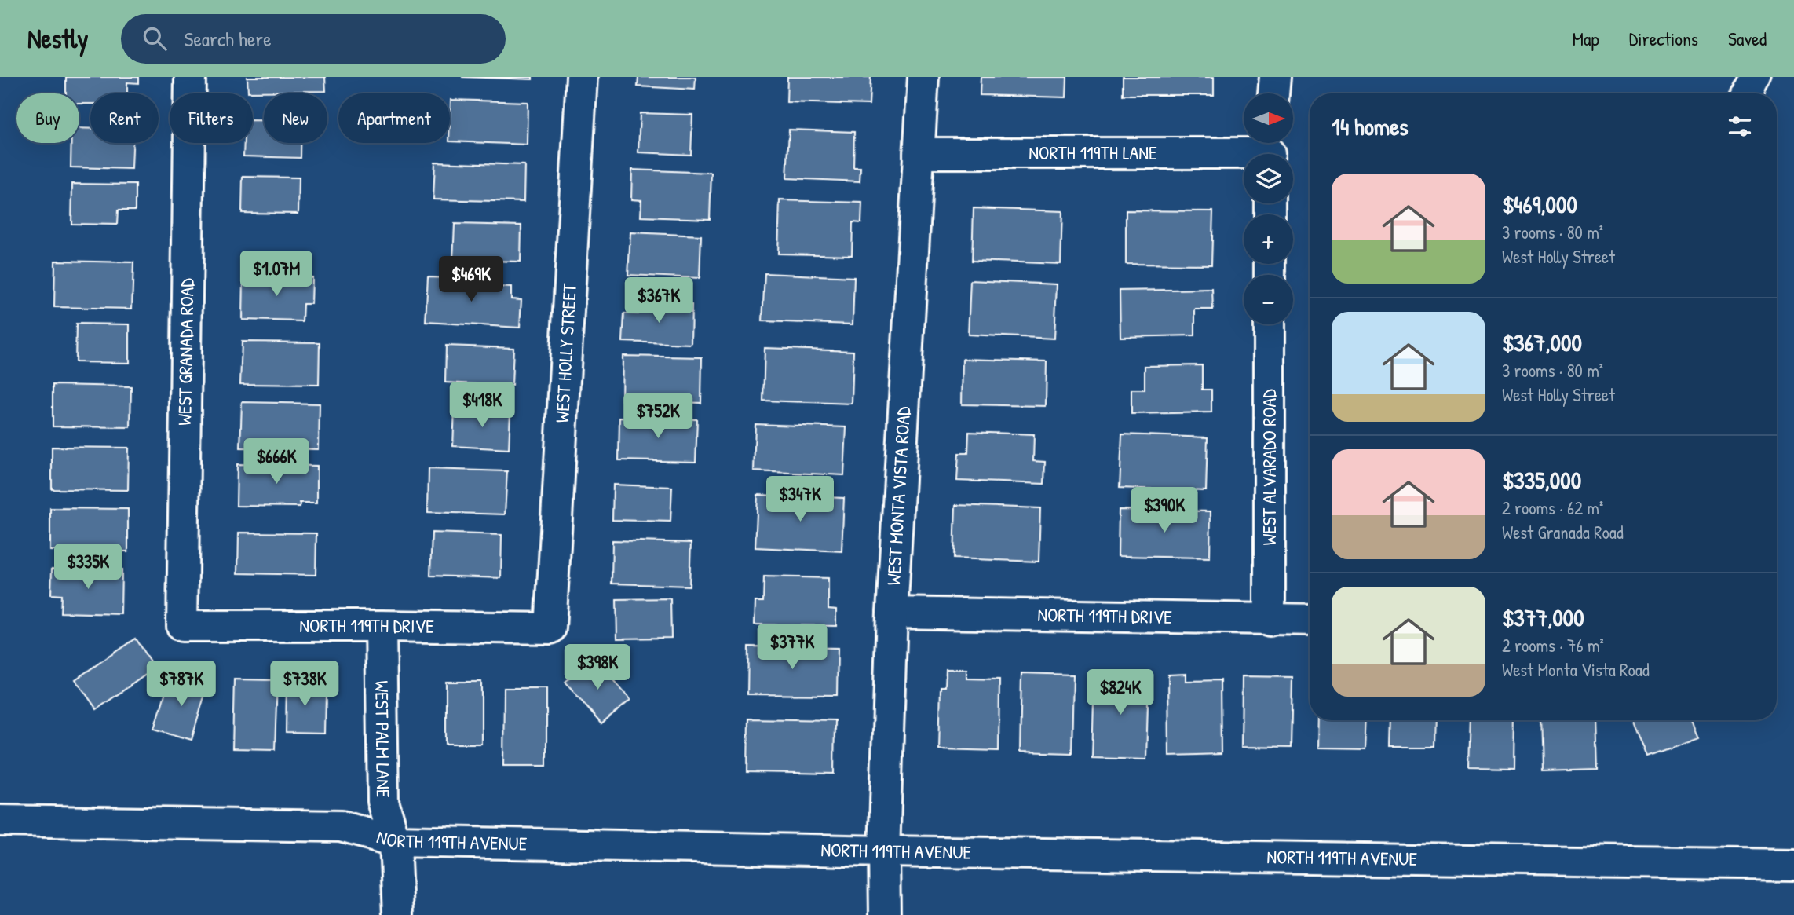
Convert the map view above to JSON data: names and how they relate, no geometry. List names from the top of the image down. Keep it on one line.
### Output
{"streets":{"street":["NORTH 119TH LANE","WEST GRANADA ROAD","WEST HOLLY STREET","WEST ALVARADO ROAD","WEST MONTA VISTA ROAD","NORTH 119TH DRIVE","WEST PALM LANE","NORTH 119TH AVENUE"]},"crossings":[["NORTH 119TH LANE","WEST MONTA VISTA ROAD"],["WEST GRANADA ROAD","NORTH 119TH DRIVE"],["WEST HOLLY STREET","NORTH 119TH DRIVE"],["WEST ALVARADO ROAD","NORTH 119TH DRIVE"],["WEST MONTA VISTA ROAD","NORTH 119TH DRIVE"],["WEST MONTA VISTA ROAD","NORTH 119TH AVENUE"],["NORTH 119TH DRIVE","WEST PALM LANE"],["WEST PALM LANE","NORTH 119TH AVENUE"]],"north":"right","page":{"header":"Nestly","search":"Search here","nav":["Map","Directions","Saved"],"map_buttons":["+","−"],"chip":["Buy","Rent","Filters","New","Apartment"],"heading":"14 homes","list":[{"name":"$469,000","note":"3 rooms · 80 m² · West Holly Street"},{"name":"$367,000","note":"3 rooms · 80 m² · West Holly Street"},{"name":"$335,000","note":"2 rooms · 62 m² · West Granada Road"},{"name":"$377,000","note":"2 rooms · 76 m² · West Monta Vista Road"}],"price":["$1.07M","$469K","$367K","$418K","$752K","$666K","$347K","$390K","$335K","$377K","$398K","$787K","$738K","$824K"]}}
